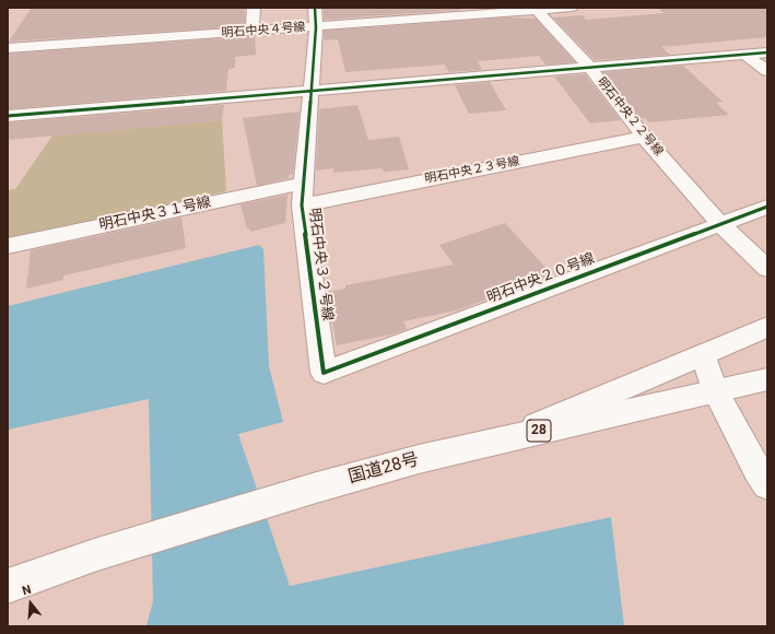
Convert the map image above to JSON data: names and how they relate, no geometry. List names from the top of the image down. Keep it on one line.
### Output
{"streets":{"main road":["明石中央４号線","明石中央２２号線","明石中央２３号線","明石中央３１号線","明石中央３２号線","明石中央２０号線","28","国道28号"]},"crossings":[["明石中央４号線","明石中央２２号線"],["明石中央４号線","明石中央３２号線"],["明石中央２２号線","明石中央２３号線"],["明石中央２２号線","明石中央２０号線"],["明石中央２３号線","明石中央３２号線"],["明石中央３１号線","明石中央３２号線"],["明石中央３２号線","明石中央２０号線"]],"north":"top"}
